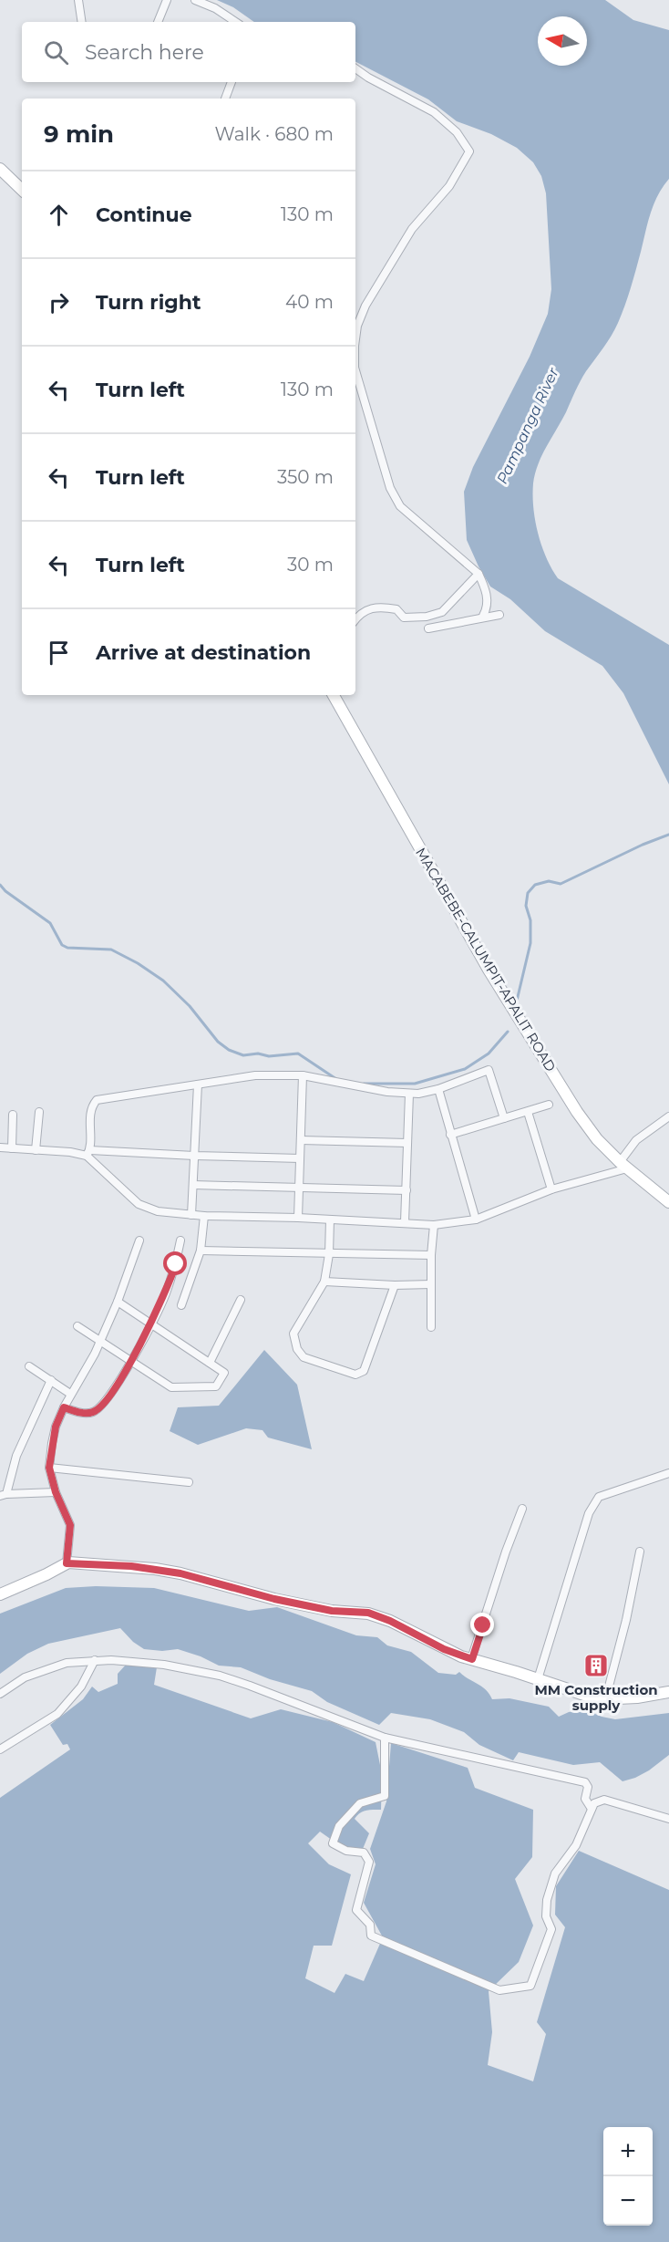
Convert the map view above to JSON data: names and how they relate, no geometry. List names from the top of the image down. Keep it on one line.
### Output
{"streets":{"main road":["MACABEBE-CALUMPIT-APALIT ROAD"]},"water":["Pampanga River"],"places":{"building":["MM Construction supply"]},"north":"left","page":{"search":"Search here","heading":["9 min","Walk · 680 m"],"list":[["Continue","130 m"],["Turn right","40 m"],["Turn left","130 m"],["Turn left","350 m"],["Turn left","30 m"],"Arrive at destination"],"map_buttons":["+","−"]}}
